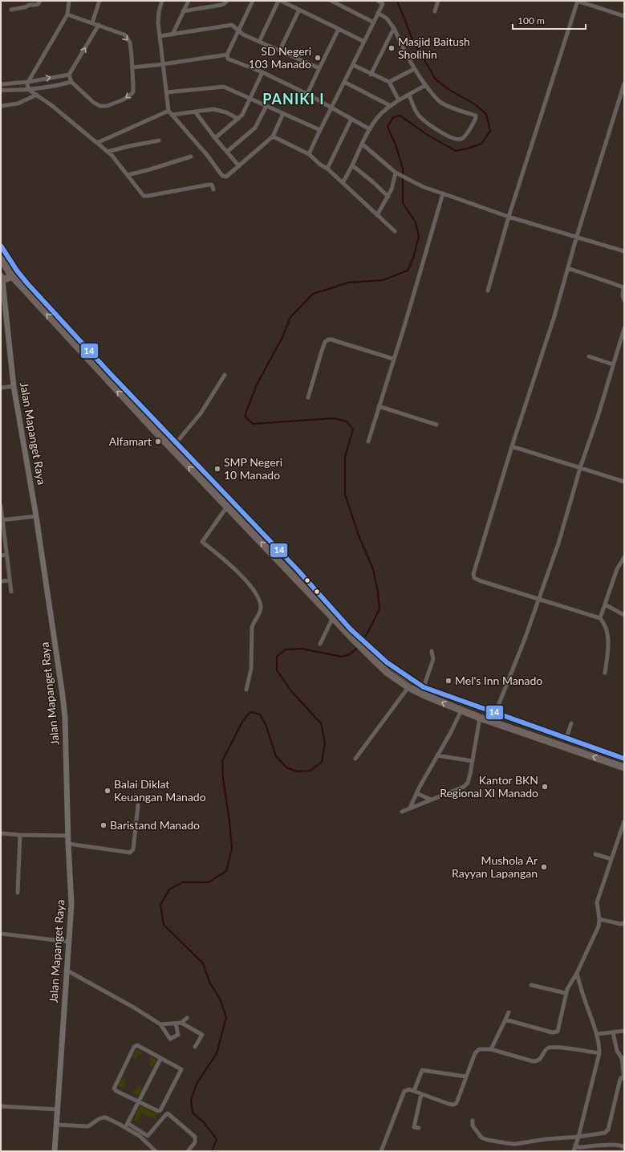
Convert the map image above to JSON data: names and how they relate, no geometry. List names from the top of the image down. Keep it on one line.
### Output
{"streets":{"street":["Jalan Mapanget Raya"]},"districts":["PANIKI I"],"places":["Masjid Baitush Sholihin","SD Negeri 103 Manado","Alfamart","SMP Negeri 10 Manado","Mel's Inn Manado","Kantor BKN Regional XI Manado","Balai Diklat Keuangan Manado","Baristand Manado","Mushola Ar Rayyan Lapangan"],"lines":["transit line 14"],"scale_bar":"100 m"}
